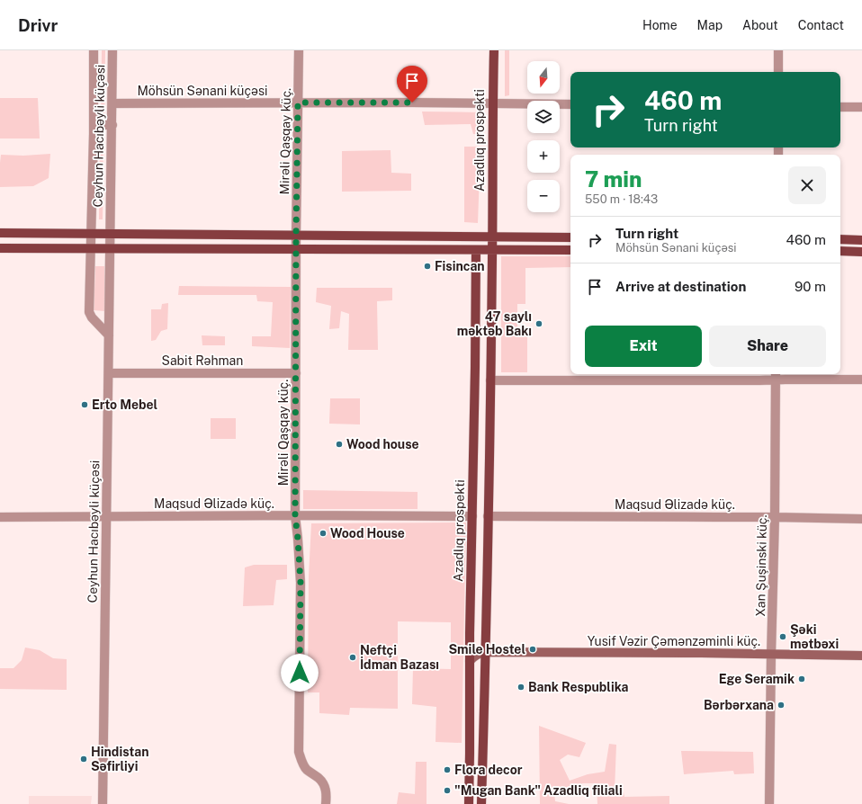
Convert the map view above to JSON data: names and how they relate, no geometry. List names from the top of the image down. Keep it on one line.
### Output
{"streets":{"main road":["Azadlıq prospekti","Yusif Vəzir Çəmənzəminli küç."],"street":["Möhsün Sənani küçəsi","Ceyhun Hacıbəyli küçəsi","Mirəli Qaşqay küç.","Sabit Rəhman","Maqsud Əlizadə küç.","Xan Şuşinski küç."]},"crossings":[["Möhsün Sənani küçəsi","Ceyhun Hacıbəyli küçəsi"],["Möhsün Sənani küçəsi","Azadlıq prospekti"],["Möhsün Sənani küçəsi","Mirəli Qaşqay küç."],["Ceyhun Hacıbəyli küçəsi","Sabit Rəhman"],["Ceyhun Hacıbəyli küçəsi","Maqsud Əlizadə küç."],["Azadlıq prospekti","Maqsud Əlizadə küç."],["Mirəli Qaşqay küç.","Sabit Rəhman"],["Mirəli Qaşqay küç.","Maqsud Əlizadə küç."],["Maqsud Əlizadə küç.","Xan Şuşinski küç."],["Xan Şuşinski küç.","Yusif Vəzir Çəmənzəminli küç."]],"places":["Fisincan","47 saylı məktəb Bakı","Erto Mebel","Wood house","Wood House","Şəki mətbəxi","Smile Hostel","Neftçi İdman Bazası","Ege Seramik","Bank Respublika","Bərbərxana","Hindistan Səfirliyi","Flora decor","\"Mugan Bank\" Azadliq filiali"],"north":"bottom","page":{"header":"Drivr","nav":["Home","Map","About","Contact"],"map_buttons":["+","−"],"turn":["460 m","Turn right"],"heading":["7 min","550 m · 18:43"],"list":[{"name":"Turn right","note":"Möhsün Sənani küçəsi","value":"460 m"},{"name":"Arrive at destination","value":"90 m"}],"buttons":["Exit","Share"]}}
